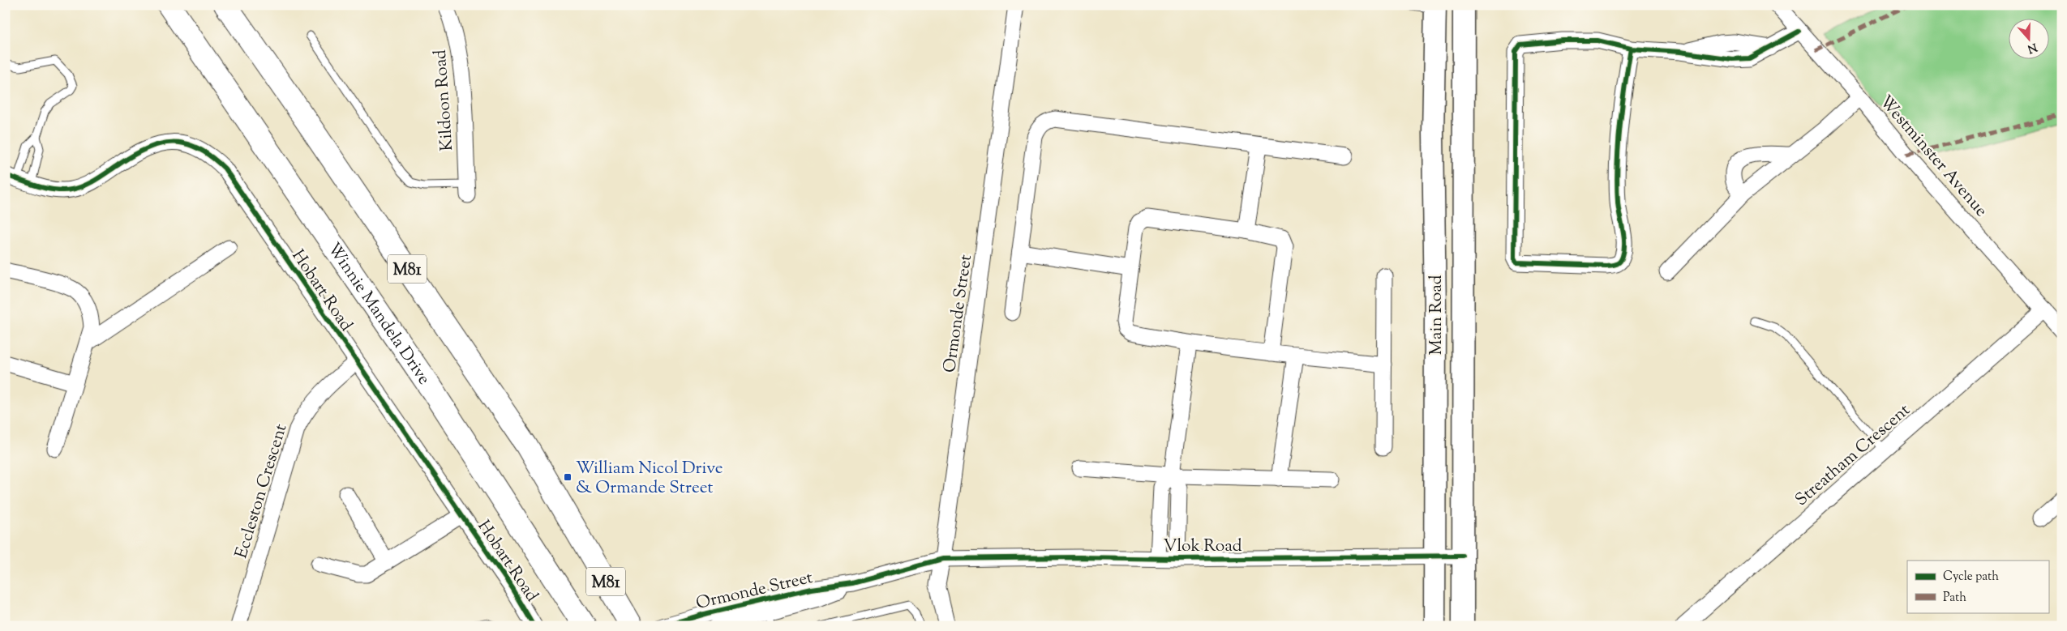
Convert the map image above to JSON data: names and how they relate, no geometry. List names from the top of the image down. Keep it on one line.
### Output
{"streets":{"main road":["M81","Winnie Mandela Drive","Main Road"],"street":["Kildoon Road","Westminster Avenue","Hobart Road","Ormonde Street","Streatham Crescent","Eccleston Crescent","Vlok Road"]},"crossings":[["Westminster Avenue","Streatham Crescent"],["Hobart Road","Eccleston Crescent"],["Ormonde Street","Vlok Road"],["Main Road","Vlok Road"]],"places":{"transit":["William Nicol Drive & Ormande Street"]},"legend":["Cycle path","Path"],"north":"bottom"}
